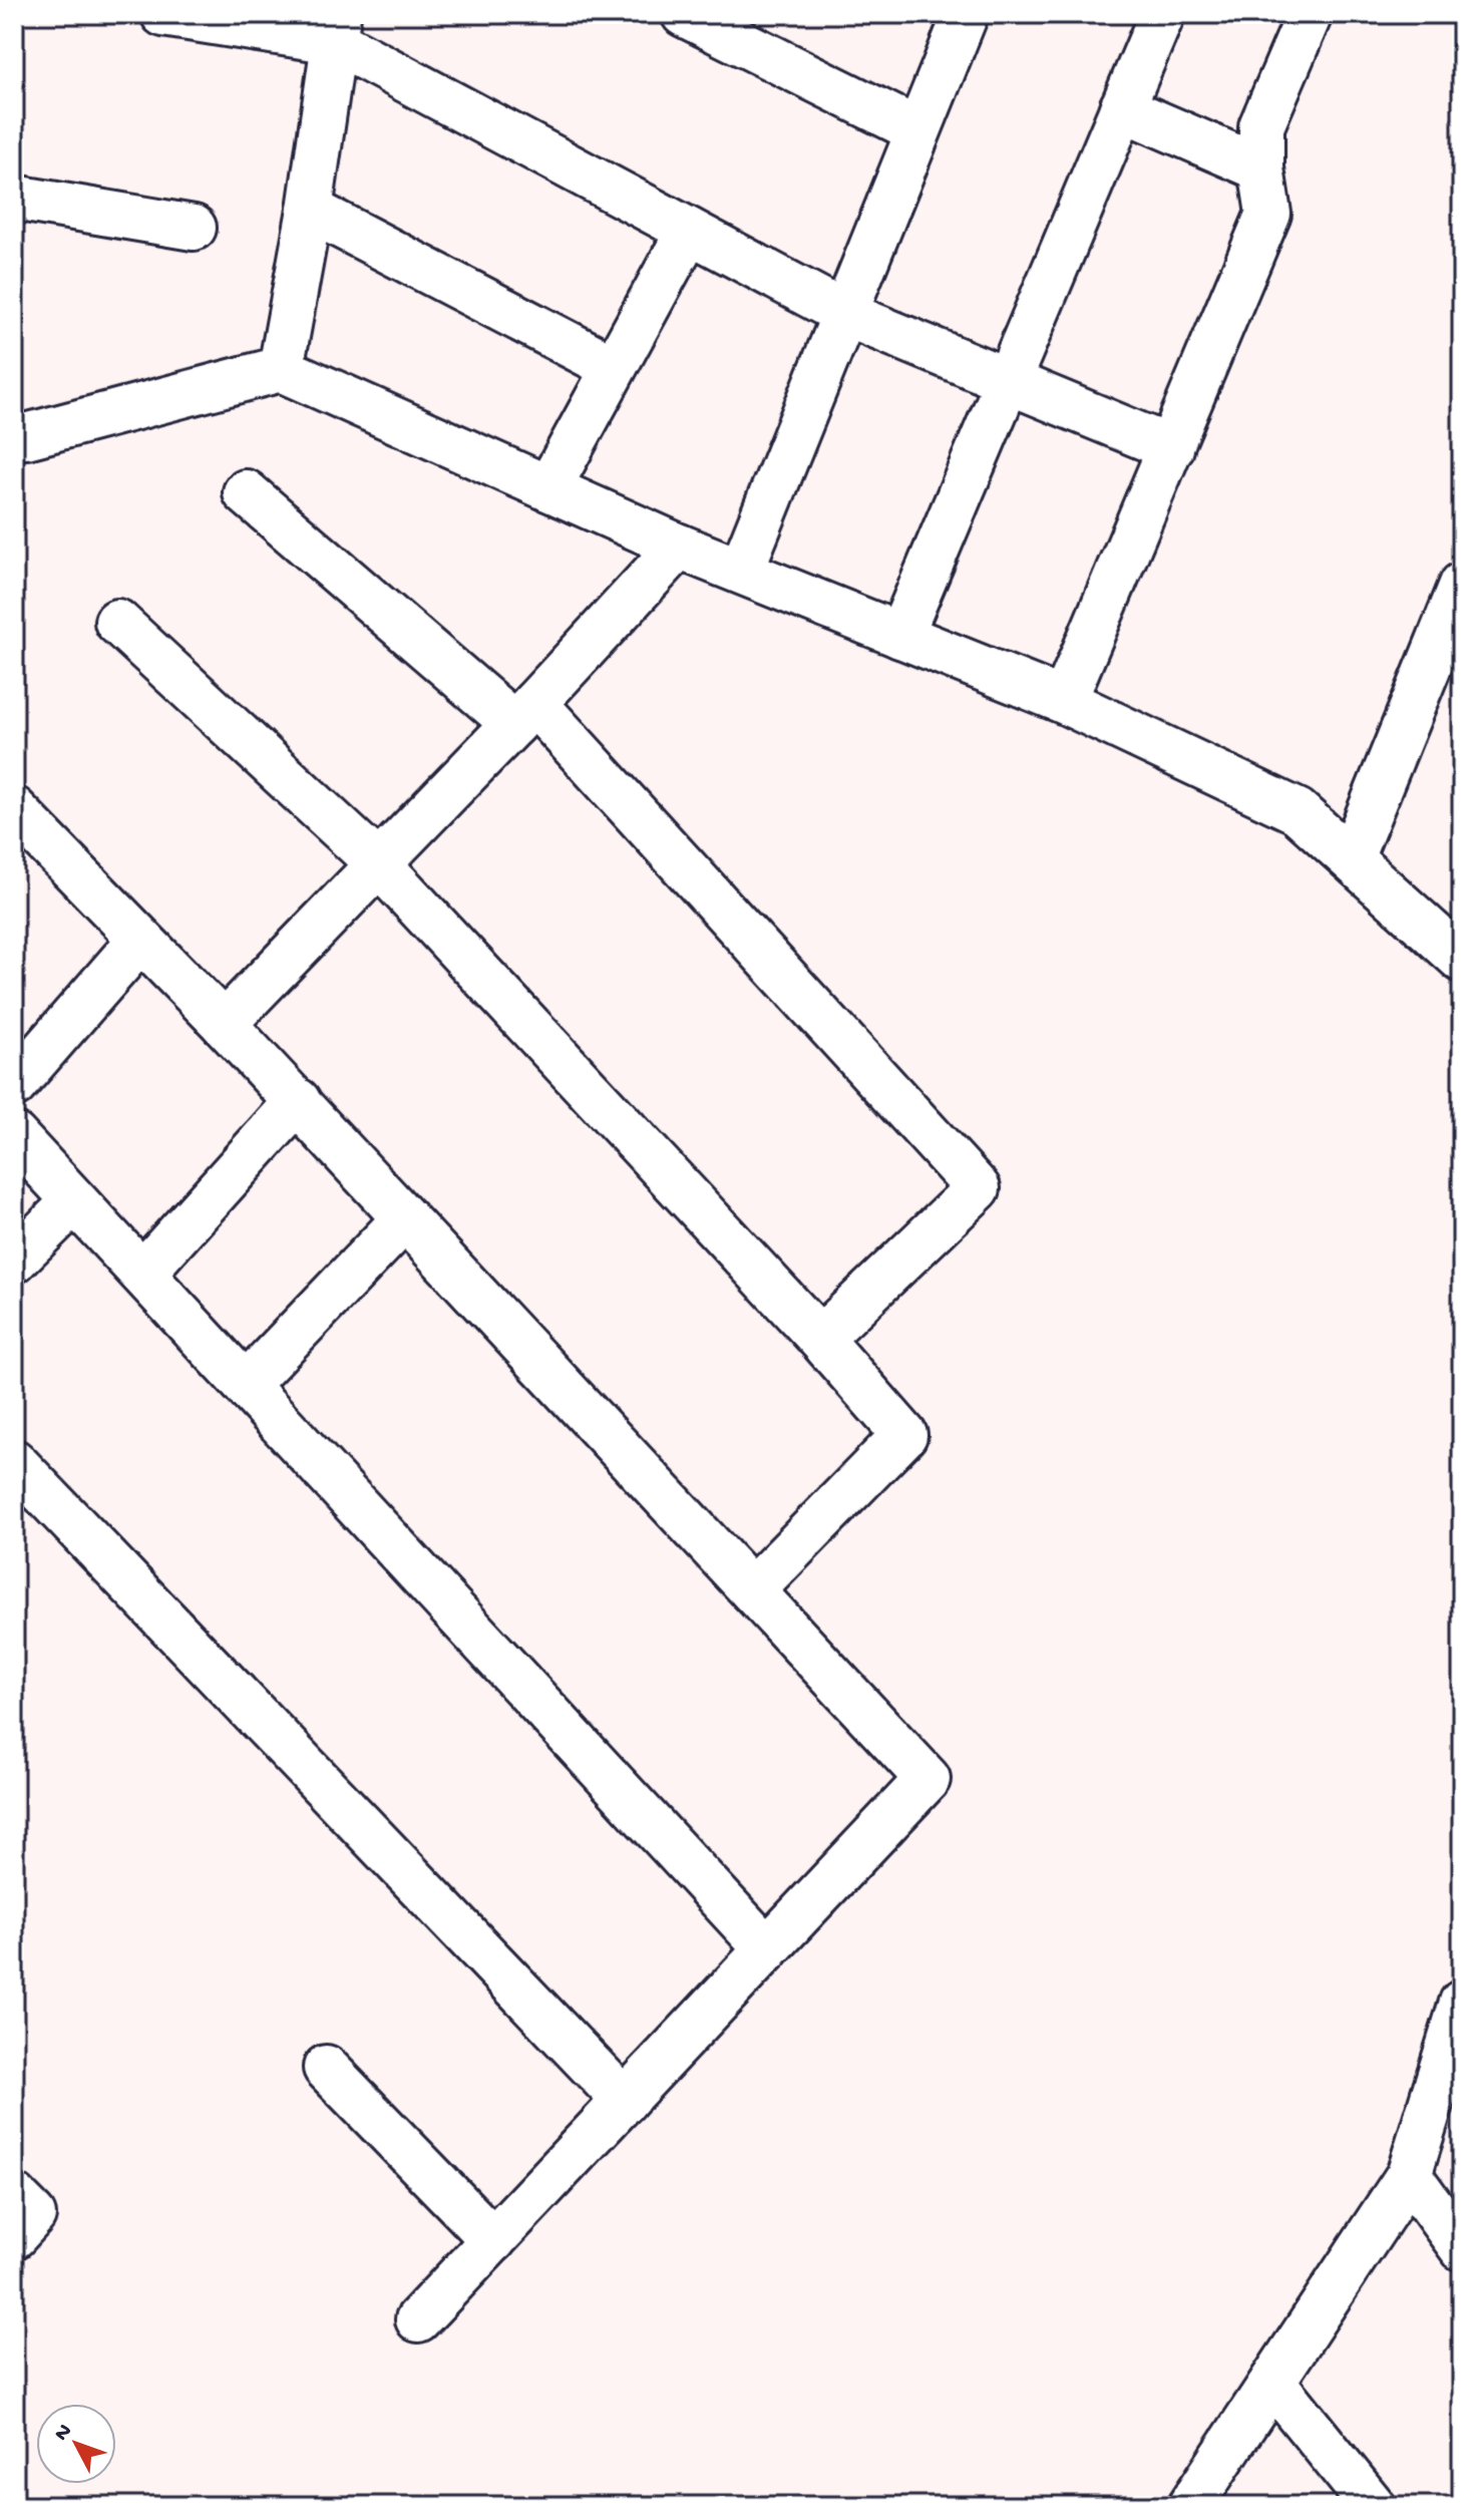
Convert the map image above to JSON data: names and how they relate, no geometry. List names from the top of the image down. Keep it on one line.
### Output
{"north":"top left"}
